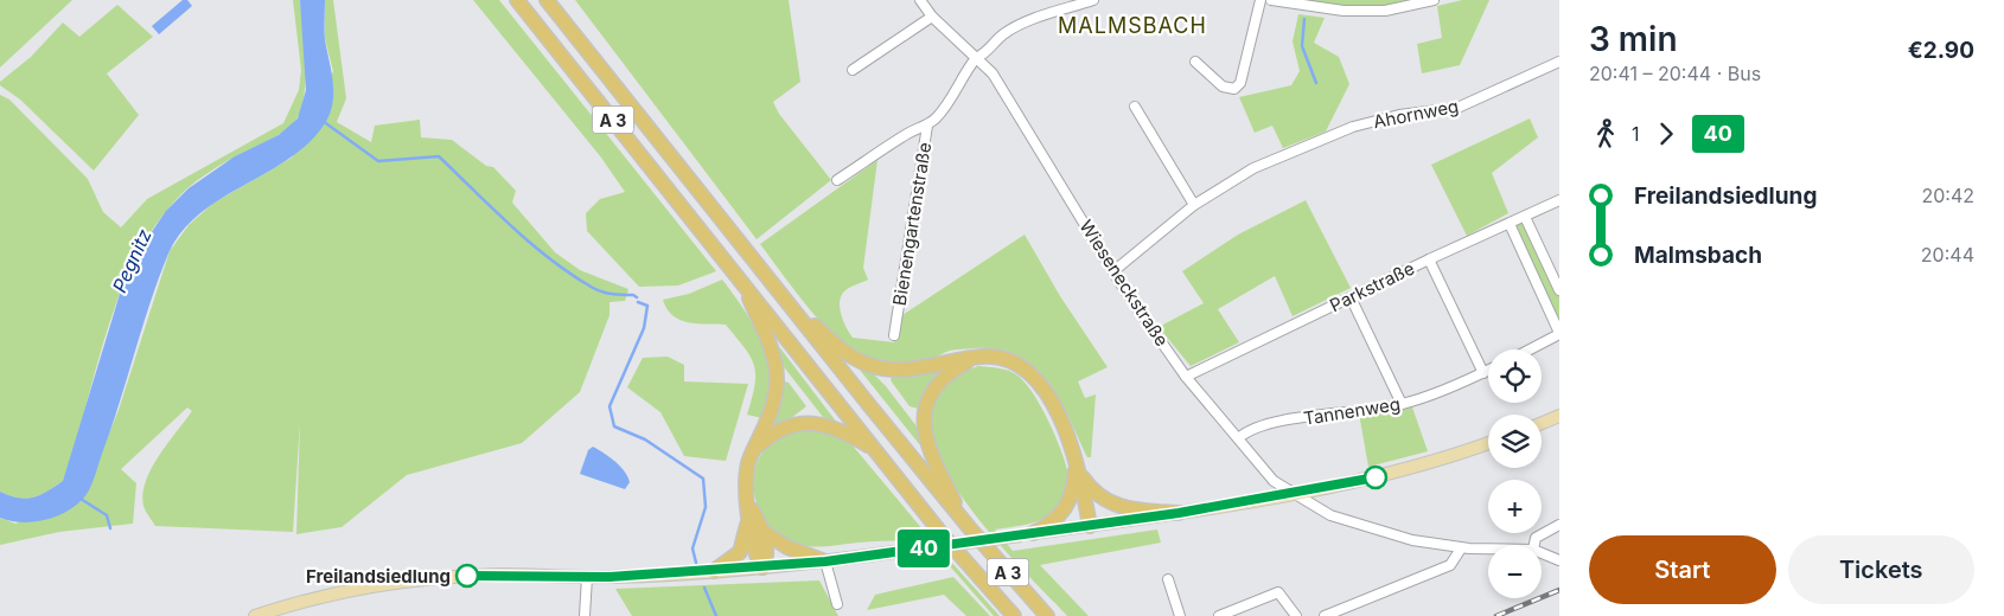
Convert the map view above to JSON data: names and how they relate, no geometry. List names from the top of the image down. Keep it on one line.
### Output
{"streets":{"highway":["A 3"],"street":["Ahornweg","Bienengartenstraße","Wieseneckstraße","Parkstraße","Tannenweg"]},"crossings":[["Ahornweg","Wieseneckstraße"],["Bienengartenstraße","Wieseneckstraße"],["Wieseneckstraße","Parkstraße"],["Wieseneckstraße","Tannenweg"]],"districts":["MALMSBACH"],"water":["Pegnitz"],"places":["Freilandsiedlung"],"lines":["bus line 40"],"page":{"on_map":"40","heading":["3 min","20:41 – 20:44 · Bus","€2.90"],"legs":["1","40"],"list":[{"name":"Freilandsiedlung","value":"20:42"},{"name":"Malmsbach","value":"20:44"}],"map_buttons":["+","−"],"buttons":["Start","Tickets"]}}
